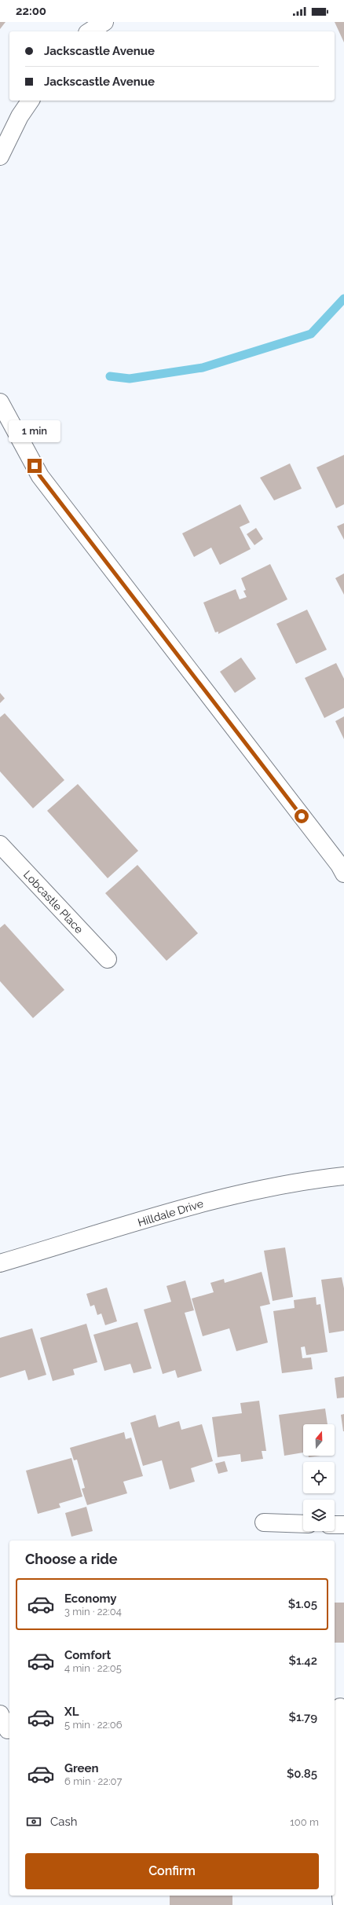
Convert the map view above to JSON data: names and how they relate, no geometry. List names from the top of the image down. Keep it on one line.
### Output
{"streets":{"street":["Lobcastle Place","Hilldale Drive"]},"north":"top","page":{"status":"22:00","banner":["Jackscastle Avenue","Jackscastle Avenue"],"bubble":"1 min","heading":"Choose a ride","list":[{"name":"Economy","note":"3 min · 22:04","value":"$1.05"},{"name":"Comfort","note":"4 min · 22:05","value":"$1.42"},{"name":"XL","note":"5 min · 22:06","value":"$1.79"},{"name":"Green","note":"6 min · 22:07","value":"$0.85"}],"pay":["Cash","100 m"],"buttons":"Confirm"}}
